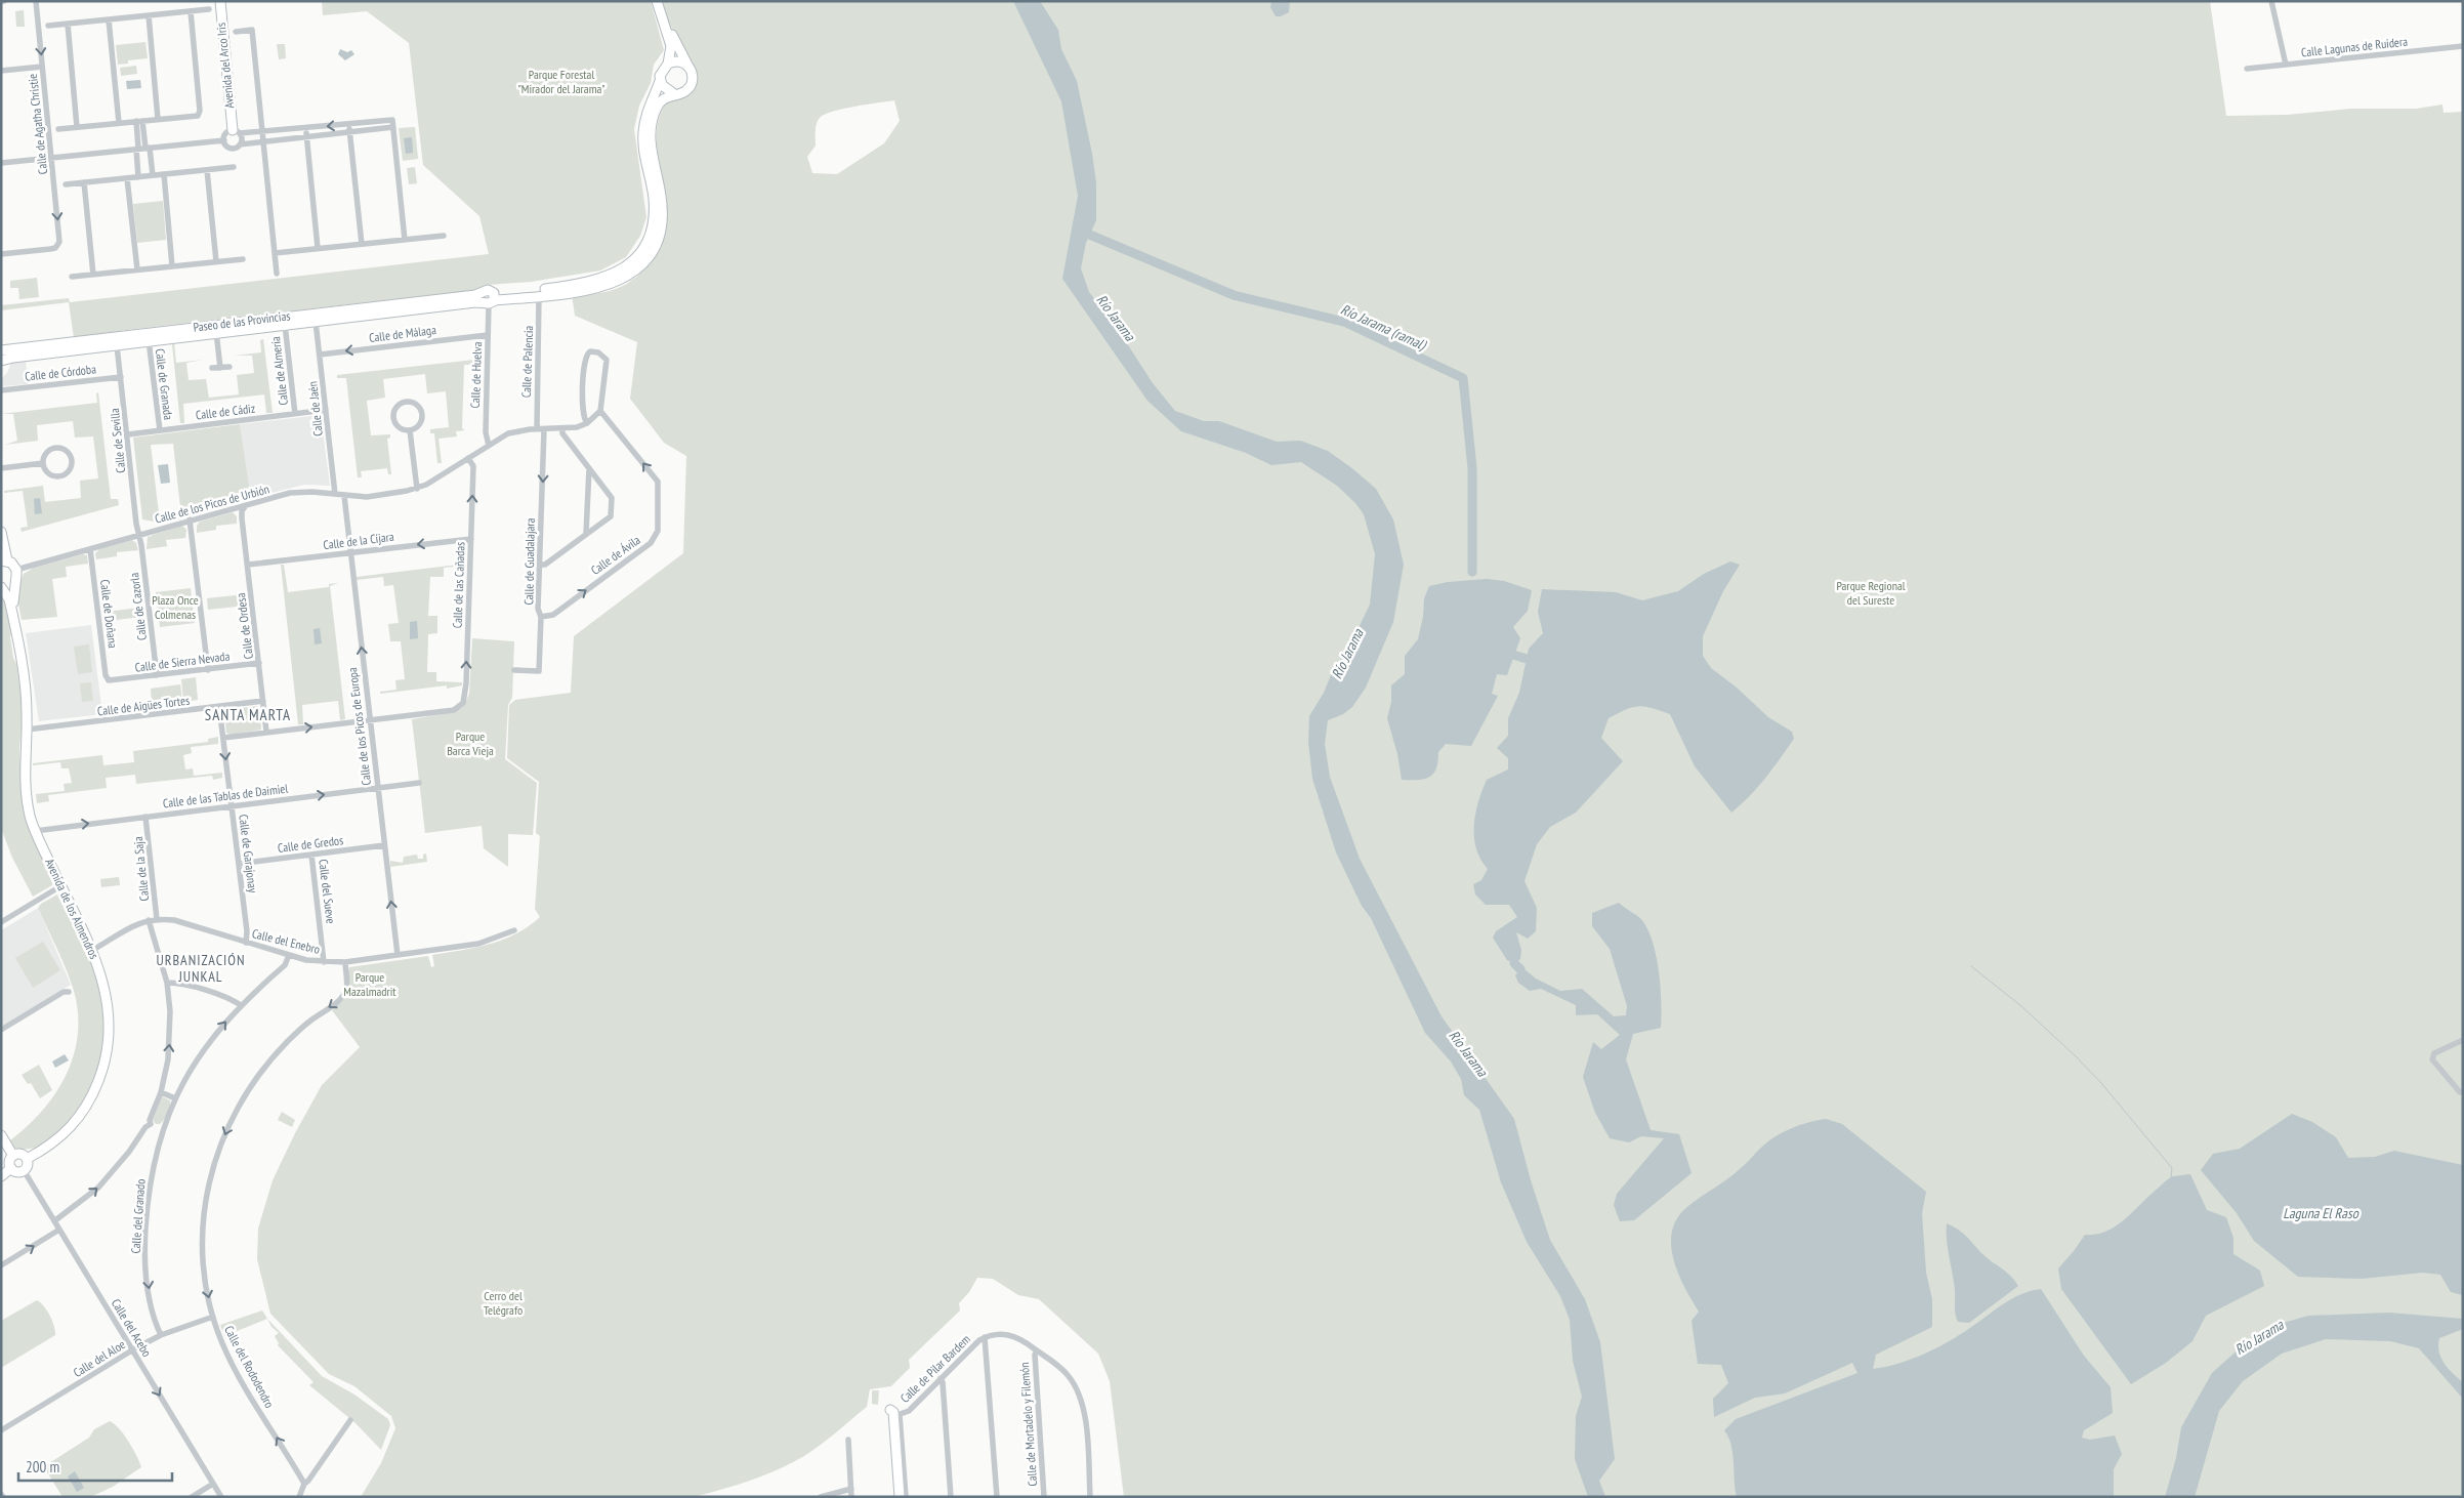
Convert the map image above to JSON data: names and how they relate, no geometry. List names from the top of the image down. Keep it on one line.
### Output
{"streets":{"street":["Calle Lagunas de Ruidera","Avenida del Arco Iris","Calle de Agatha Christie","Paseo de las Provincias","Calle de Málaga","Calle de Palencia","Calle de Almería","Calle de Córdoba","Calle de Huelva","Calle de Granada","Calle de Jaén","Calle de Cádiz","Calle de Sevilla","Calle de los Picos de Urbión","Calle de la Cíjara","Calle de Ávila","Calle de Guadalajara","Calle de las Cañadas","Calle de Cazorla","Calle de Doñana","Calle de Ordesa","Calle de Sierra Nevada","Calle de Aigües Tortes","Calle de los Picos de Europa","Calle de las Tablas de Daimiel","Calle de Gredos","Calle de Garajonay","Calle de la Saja","Calle del Sueve","Avenida de los Almendros","Calle del Enebro","Calle del Granado","Calle del Acebo","Calle del Aloe","Calle del Rododendro","Calle de Pilar Bardem","Calle de Mortadelo y Filemón"]},"crossings":[["Paseo de las Provincias","Calle de Palencia"],["Paseo de las Provincias","Calle de Almería"],["Paseo de las Provincias","Calle de Huelva"],["Paseo de las Provincias","Calle de Granada"],["Paseo de las Provincias","Calle de Jaén"],["Paseo de las Provincias","Calle de Sevilla"],["Calle de Málaga","Calle de Huelva"],["Calle de Málaga","Calle de Jaén"],["Calle de Palencia","Calle de los Picos de Urbión"],["Calle de Almería","Calle de Cádiz"],["Calle de Córdoba","Calle de Sevilla"],["Calle de Huelva","Calle de los Picos de Urbión"],["Calle de Granada","Calle de Cádiz"],["Calle de Jaén","Calle de Cádiz"],["Calle de Jaén","Calle de los Picos de Urbión"],["Calle de Cádiz","Calle de Sevilla"],["Calle de Sevilla","Calle de los Picos de Urbión"],["Calle de Sevilla","Calle de Cazorla"],["Calle de los Picos de Urbión","Calle de Guadalajara"],["Calle de los Picos de Urbión","Calle de las Cañadas"],["Calle de los Picos de Urbión","Calle de Cazorla"],["Calle de los Picos de Urbión","Calle de Doñana"],["Calle de los Picos de Urbión","Calle de Ordesa"],["Calle de los Picos de Urbión","Calle de los Picos de Europa"],["Calle de los Picos de Urbión","Avenida de los Almendros"],["Calle de la Cíjara","Calle de las Cañadas"],["Calle de la Cíjara","Calle de Ordesa"],["Calle de la Cíjara","Calle de los Picos de Europa"],["Calle de Ávila","Calle de Guadalajara"],["Calle de las Cañadas","Calle de los Picos de Europa"],["Calle de Cazorla","Calle de Sierra Nevada"],["Calle de Doñana","Calle de Sierra Nevada"],["Calle de Ordesa","Calle de Sierra Nevada"],["Calle de Ordesa","Calle de Aigües Tortes"],["Calle de Aigües Tortes","Calle de Garajonay"],["Calle de Aigües Tortes","Avenida de los Almendros"],["Calle de los Picos de Europa","Calle de las Tablas de Daimiel"],["Calle de los Picos de Europa","Calle de Gredos"],["Calle de los Picos de Europa","Calle del Enebro"],["Calle de las Tablas de Daimiel","Calle de Garajonay"],["Calle de las Tablas de Daimiel","Calle de la Saja"],["Calle de las Tablas de Daimiel","Avenida de los Almendros"],["Calle de Gredos","Calle de Garajonay"],["Calle de Gredos","Calle del Sueve"],["Calle de Garajonay","Calle del Enebro"],["Calle de la Saja","Calle del Enebro"],["Calle del Sueve","Calle del Enebro"],["Avenida de los Almendros","Calle del Enebro"],["Avenida de los Almendros","Calle del Acebo"],["Calle del Enebro","Calle del Granado"],["Calle del Enebro","Calle del Rododendro"],["Calle del Granado","Calle del Aloe"],["Calle del Acebo","Calle del Aloe"],["Calle del Aloe","Calle del Rododendro"],["Calle de Pilar Bardem","Calle de Mortadelo y Filemón"]],"one_way":["Calle de Málaga","Calle de la Cíjara","Calle de las Cañadas","Calle de los Picos de Europa","Calle de las Tablas de Daimiel","Calle del Acebo"],"districts":["SANTA MARTA","URBANIZACIÓN JUNKAL"],"water":["Río Jarama","Río Jarama (ramal)","Laguna El Raso"],"parks":["Parque Forestal \"Mirador del Jarama\"","Parque Regional del Sureste","Plaza Once Colmenas","Parque Barca Vieja","Parque Mazalmadrit","Cerro del Telégrafo"],"scale_bar":"200 m"}
